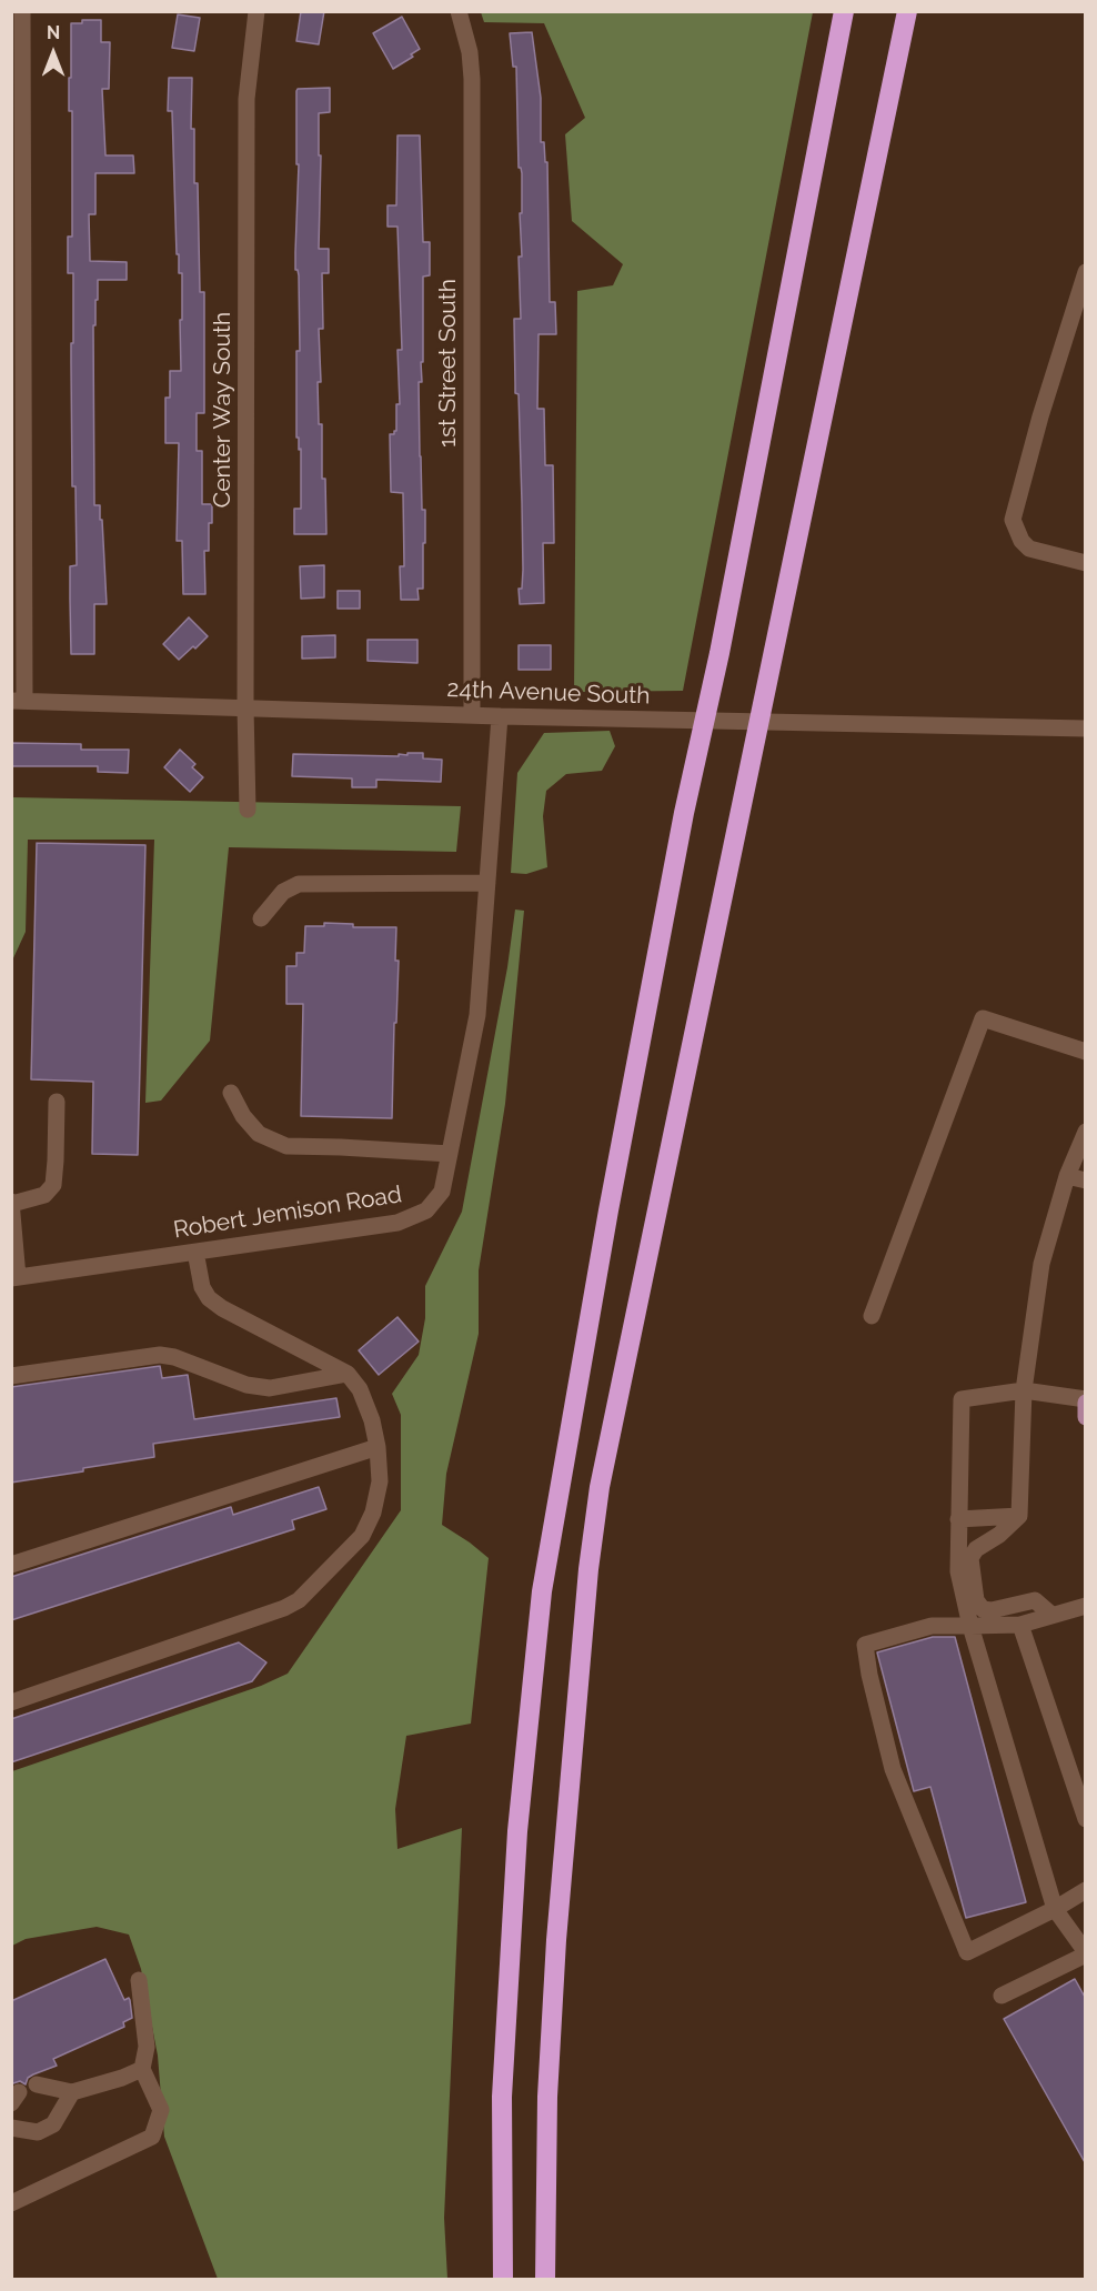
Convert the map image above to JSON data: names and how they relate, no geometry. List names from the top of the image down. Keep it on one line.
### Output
{"streets":{"street":["1st Street South","Center Way South","24th Avenue South","Robert Jemison Road"]},"crossings":[["1st Street South","24th Avenue South"],["Center Way South","24th Avenue South"],["24th Avenue South","Robert Jemison Road"]],"north":"top"}
